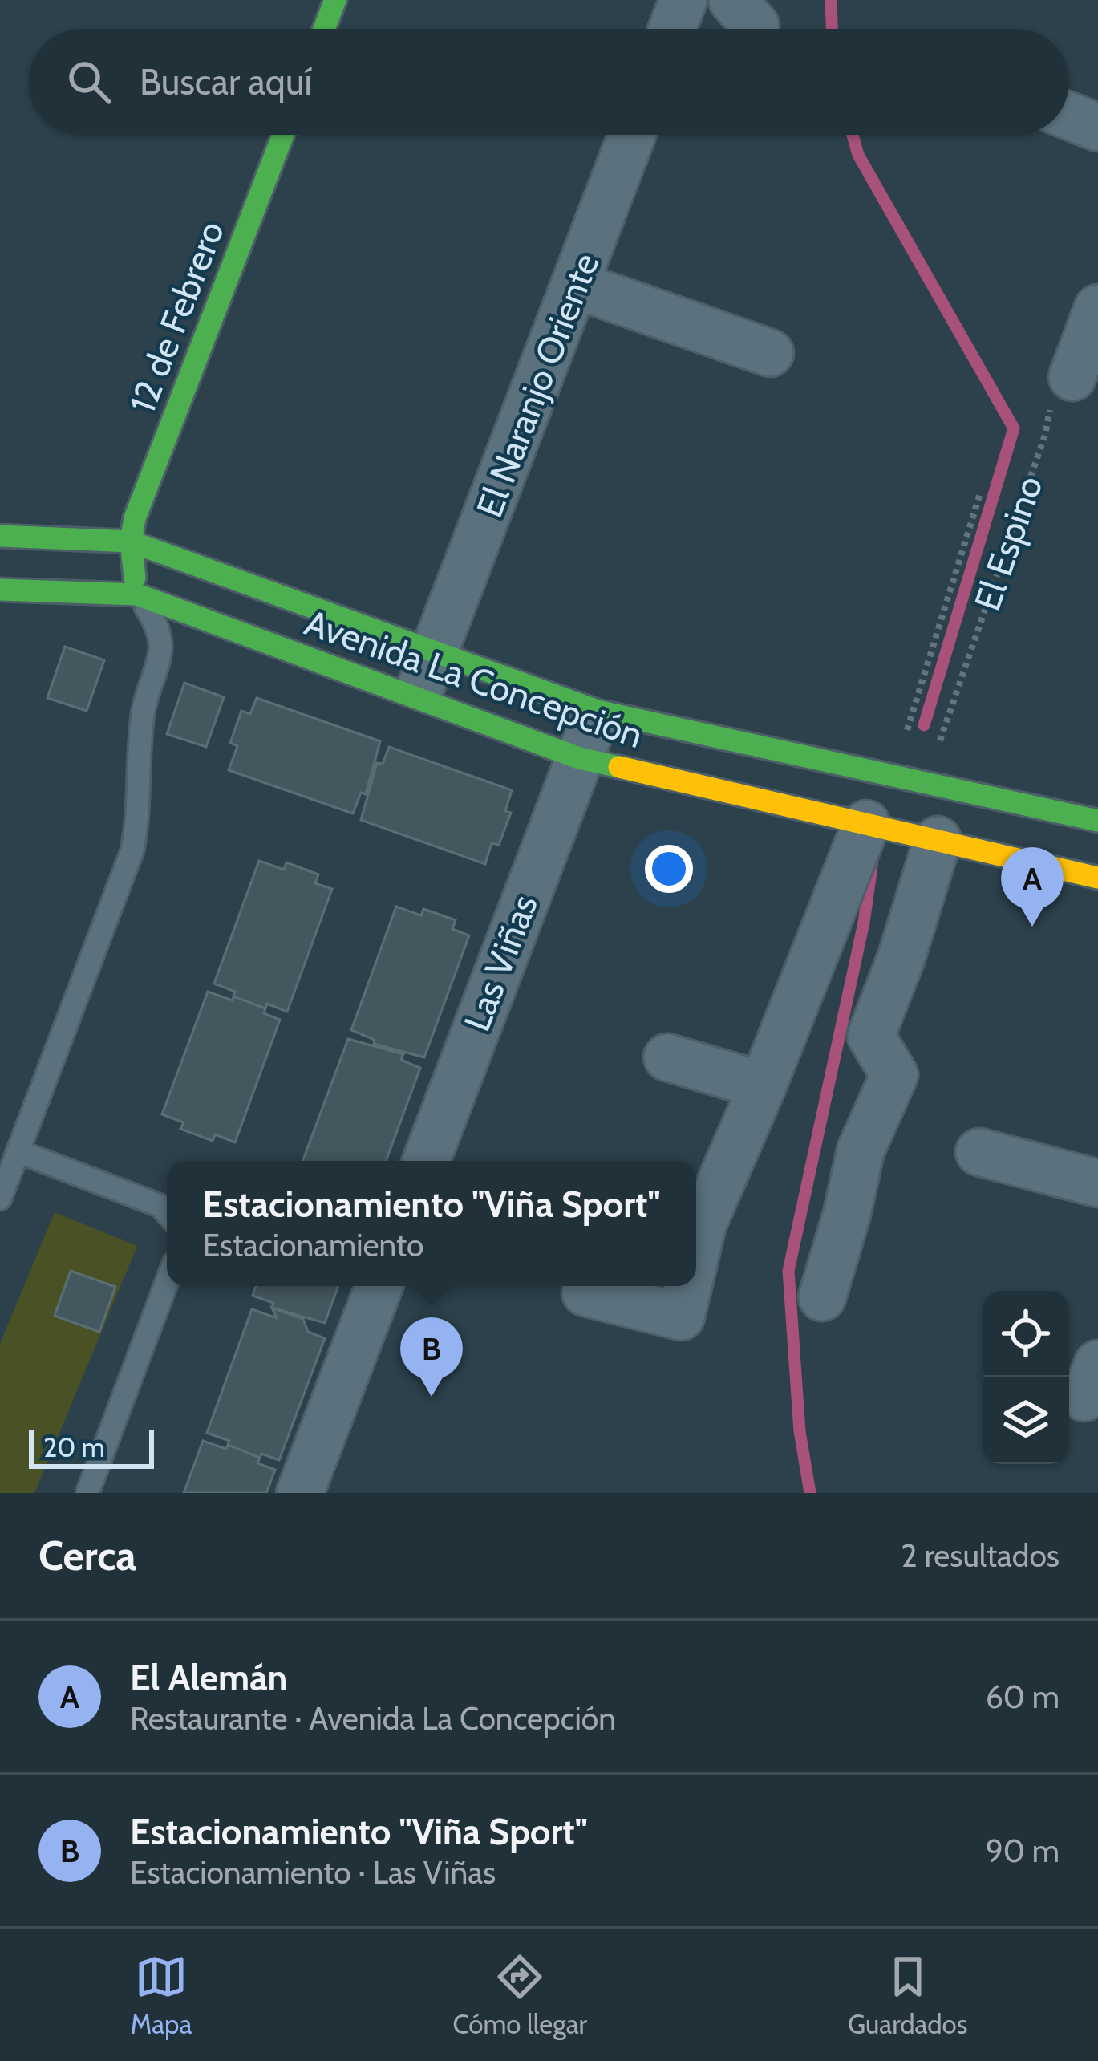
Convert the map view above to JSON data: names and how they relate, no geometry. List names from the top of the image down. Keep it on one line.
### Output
{"streets":{"street":["12 de Febrero","El Naranjo Oriente","Avenida La Concepción","Las Viñas"],"path":["El Espino"]},"crossings":[["12 de Febrero","Avenida La Concepción"],["El Naranjo Oriente","Avenida La Concepción"],["El Espino","Avenida La Concepción"],["Avenida La Concepción","Las Viñas"]],"scale_bar":"20 m","page":{"search":"Buscar aquí","pins":["A","B"],"popup":["Estacionamiento \"Viña Sport\"","Estacionamiento"],"scale":"20 m","heading":["Cerca","2 resultados"],"list":[{"mark":"A","name":"El Alemán","note":"Restaurante · Avenida La Concepción","value":"60 m"},{"mark":"B","name":"Estacionamiento \"Viña Sport\"","note":"Estacionamiento · Las Viñas","value":"90 m"}],"nav":["Mapa","Cómo llegar","Guardados"]}}
